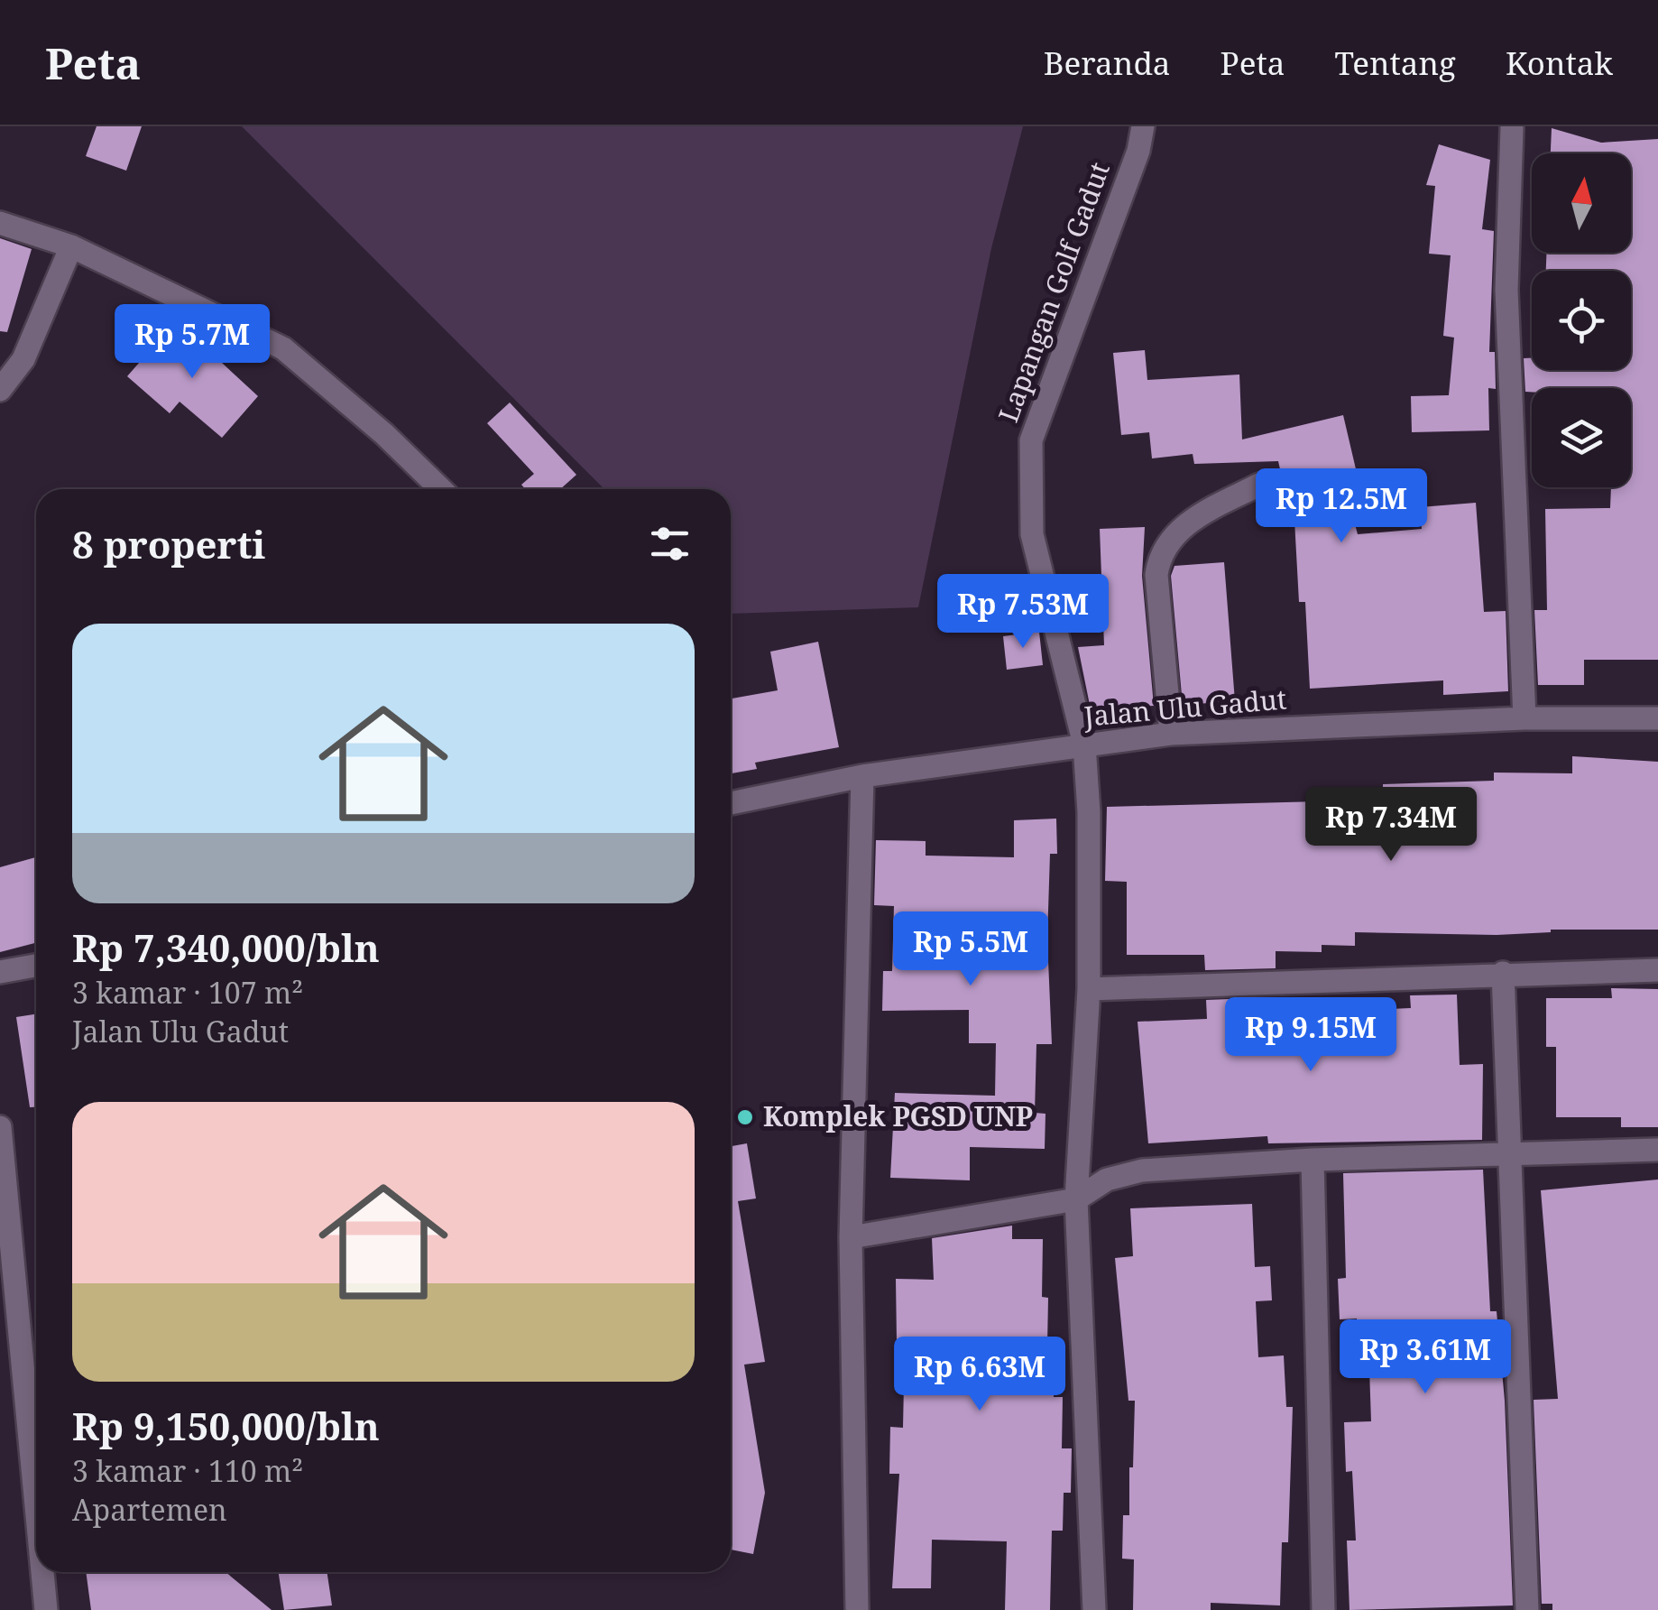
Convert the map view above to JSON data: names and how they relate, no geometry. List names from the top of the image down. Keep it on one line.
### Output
{"streets":{"street":["Lapangan Golf Gadut","Jalan Ulu Gadut"]},"crossings":[["Lapangan Golf Gadut","Jalan Ulu Gadut"]],"places":["Komplek PGSD UNP"],"north":"top","page":{"header":"Peta","nav":["Beranda","Peta","Tentang","Kontak"],"price":["Rp 5.7M","Rp 12.5M","Rp 7.53M","Rp 7.34M","Rp 5.5M","Rp 9.15M","Rp 3.61M","Rp 6.63M"],"heading":"8 properti","list":[{"name":"Rp 7,340,000/bln","note":"3 kamar · 107 m² · Jalan Ulu Gadut"},{"name":"Rp 9,150,000/bln","note":"3 kamar · 110 m² · Apartemen"}]}}
